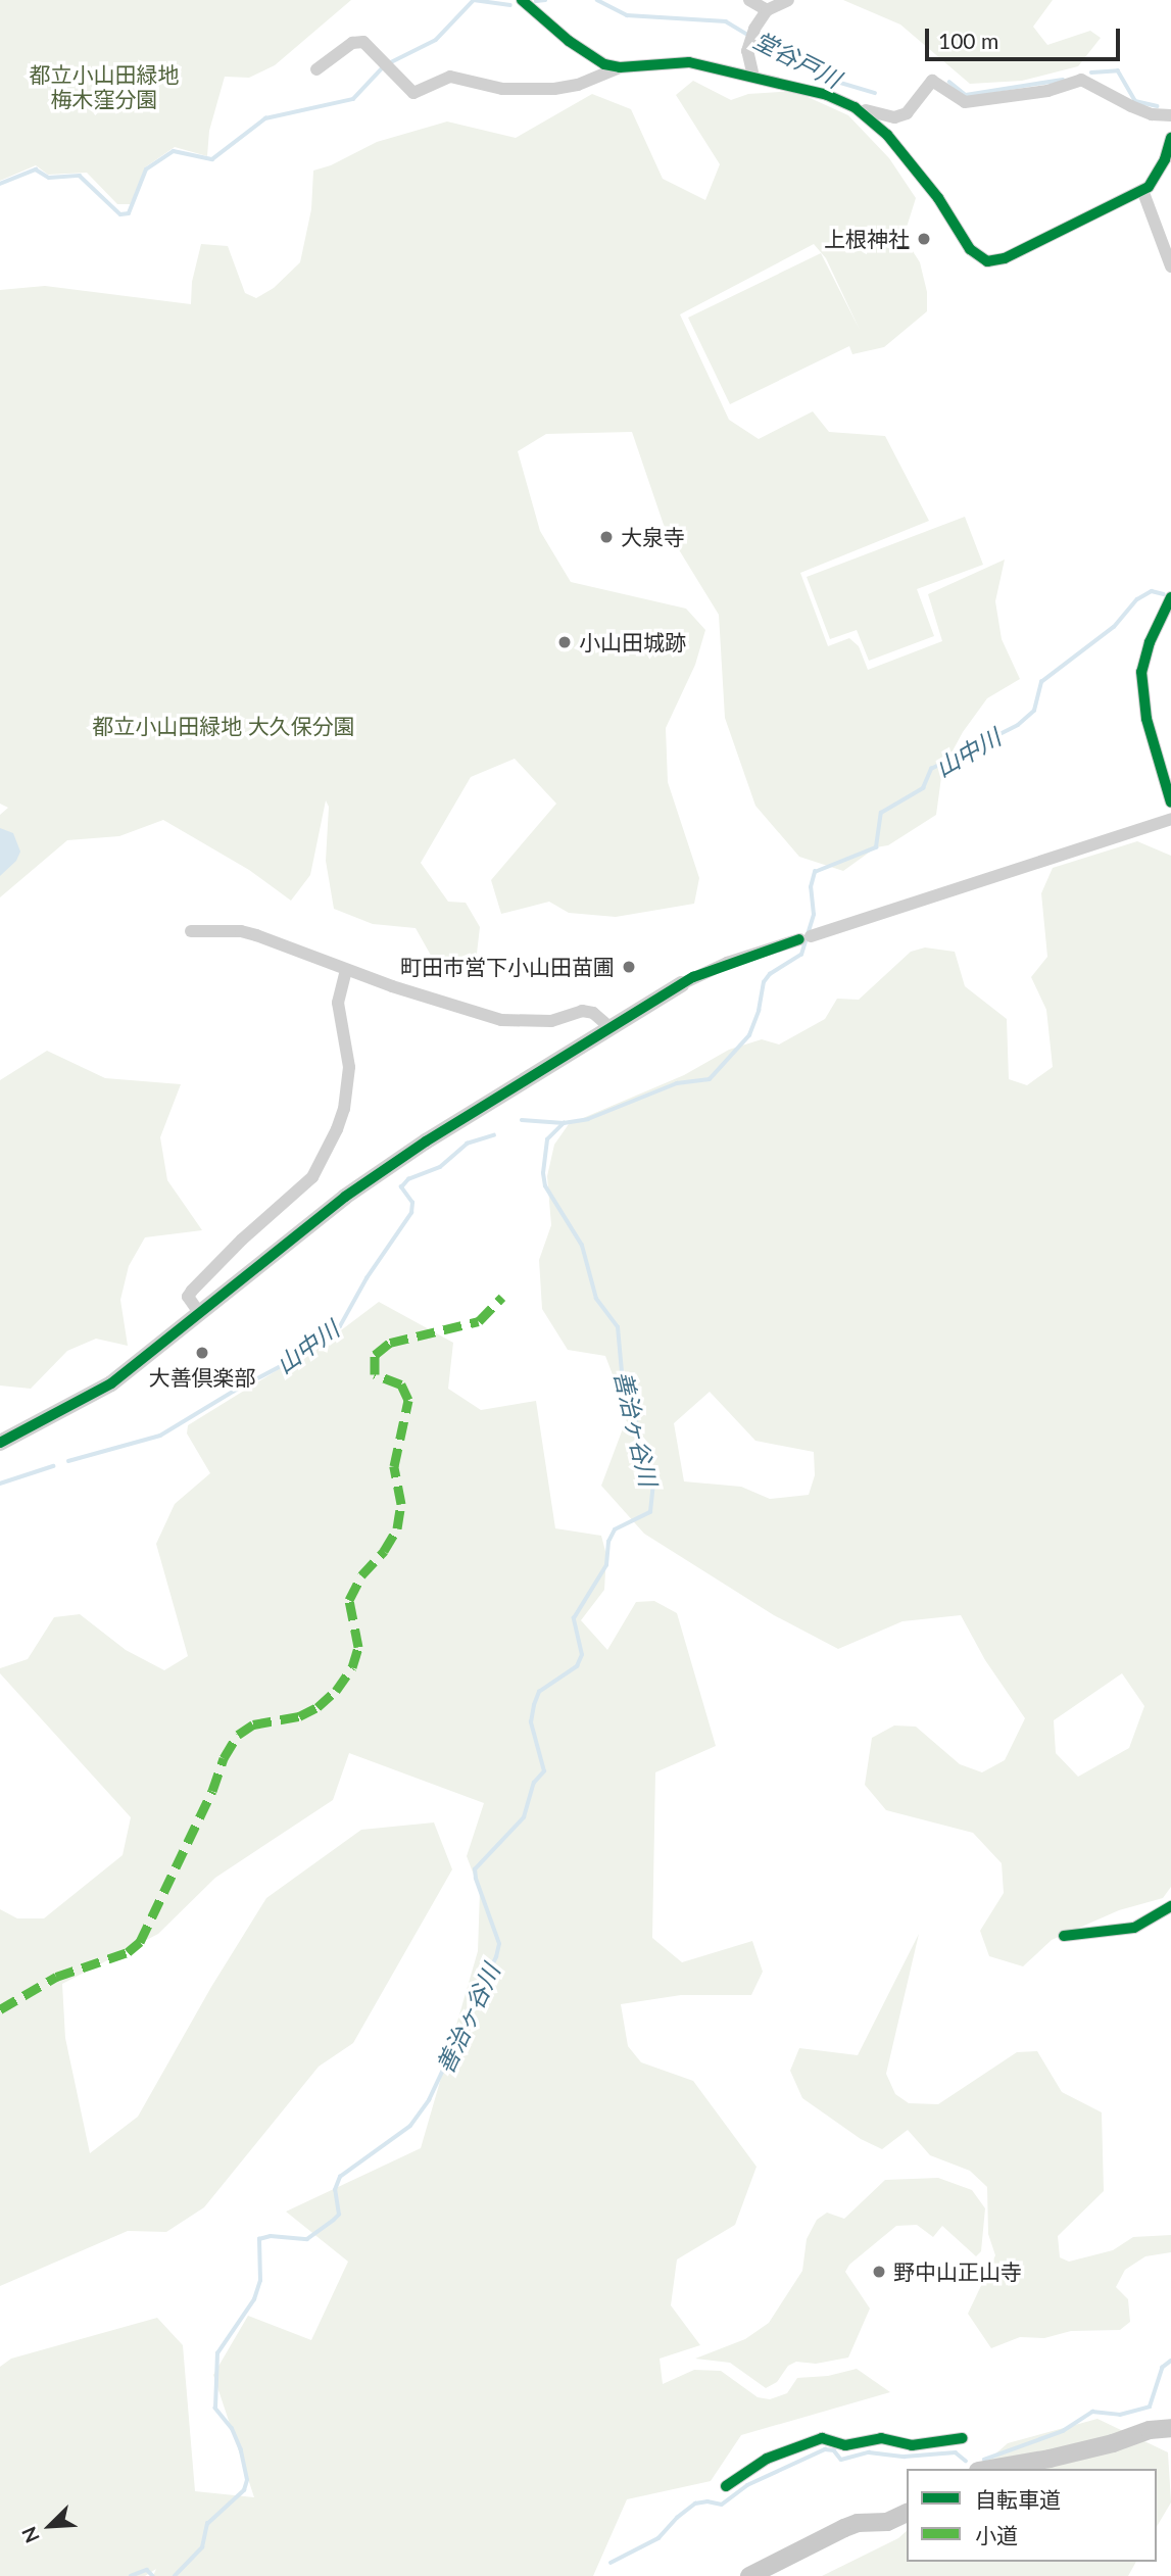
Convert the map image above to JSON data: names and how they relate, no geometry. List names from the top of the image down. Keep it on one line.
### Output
{"water":["堂谷戸川","山中川","善治ヶ谷川"],"parks":["都立小山田緑地 梅木窪分園","都立小山田緑地 大久保分園"],"places":["上根神社","大泉寺","小山田城跡","町田市営下小山田苗圃","大善倶楽部","野中山正山寺"],"legend":["自転車道","小道"],"scale_bar":"100 m","north":"bottom left"}
